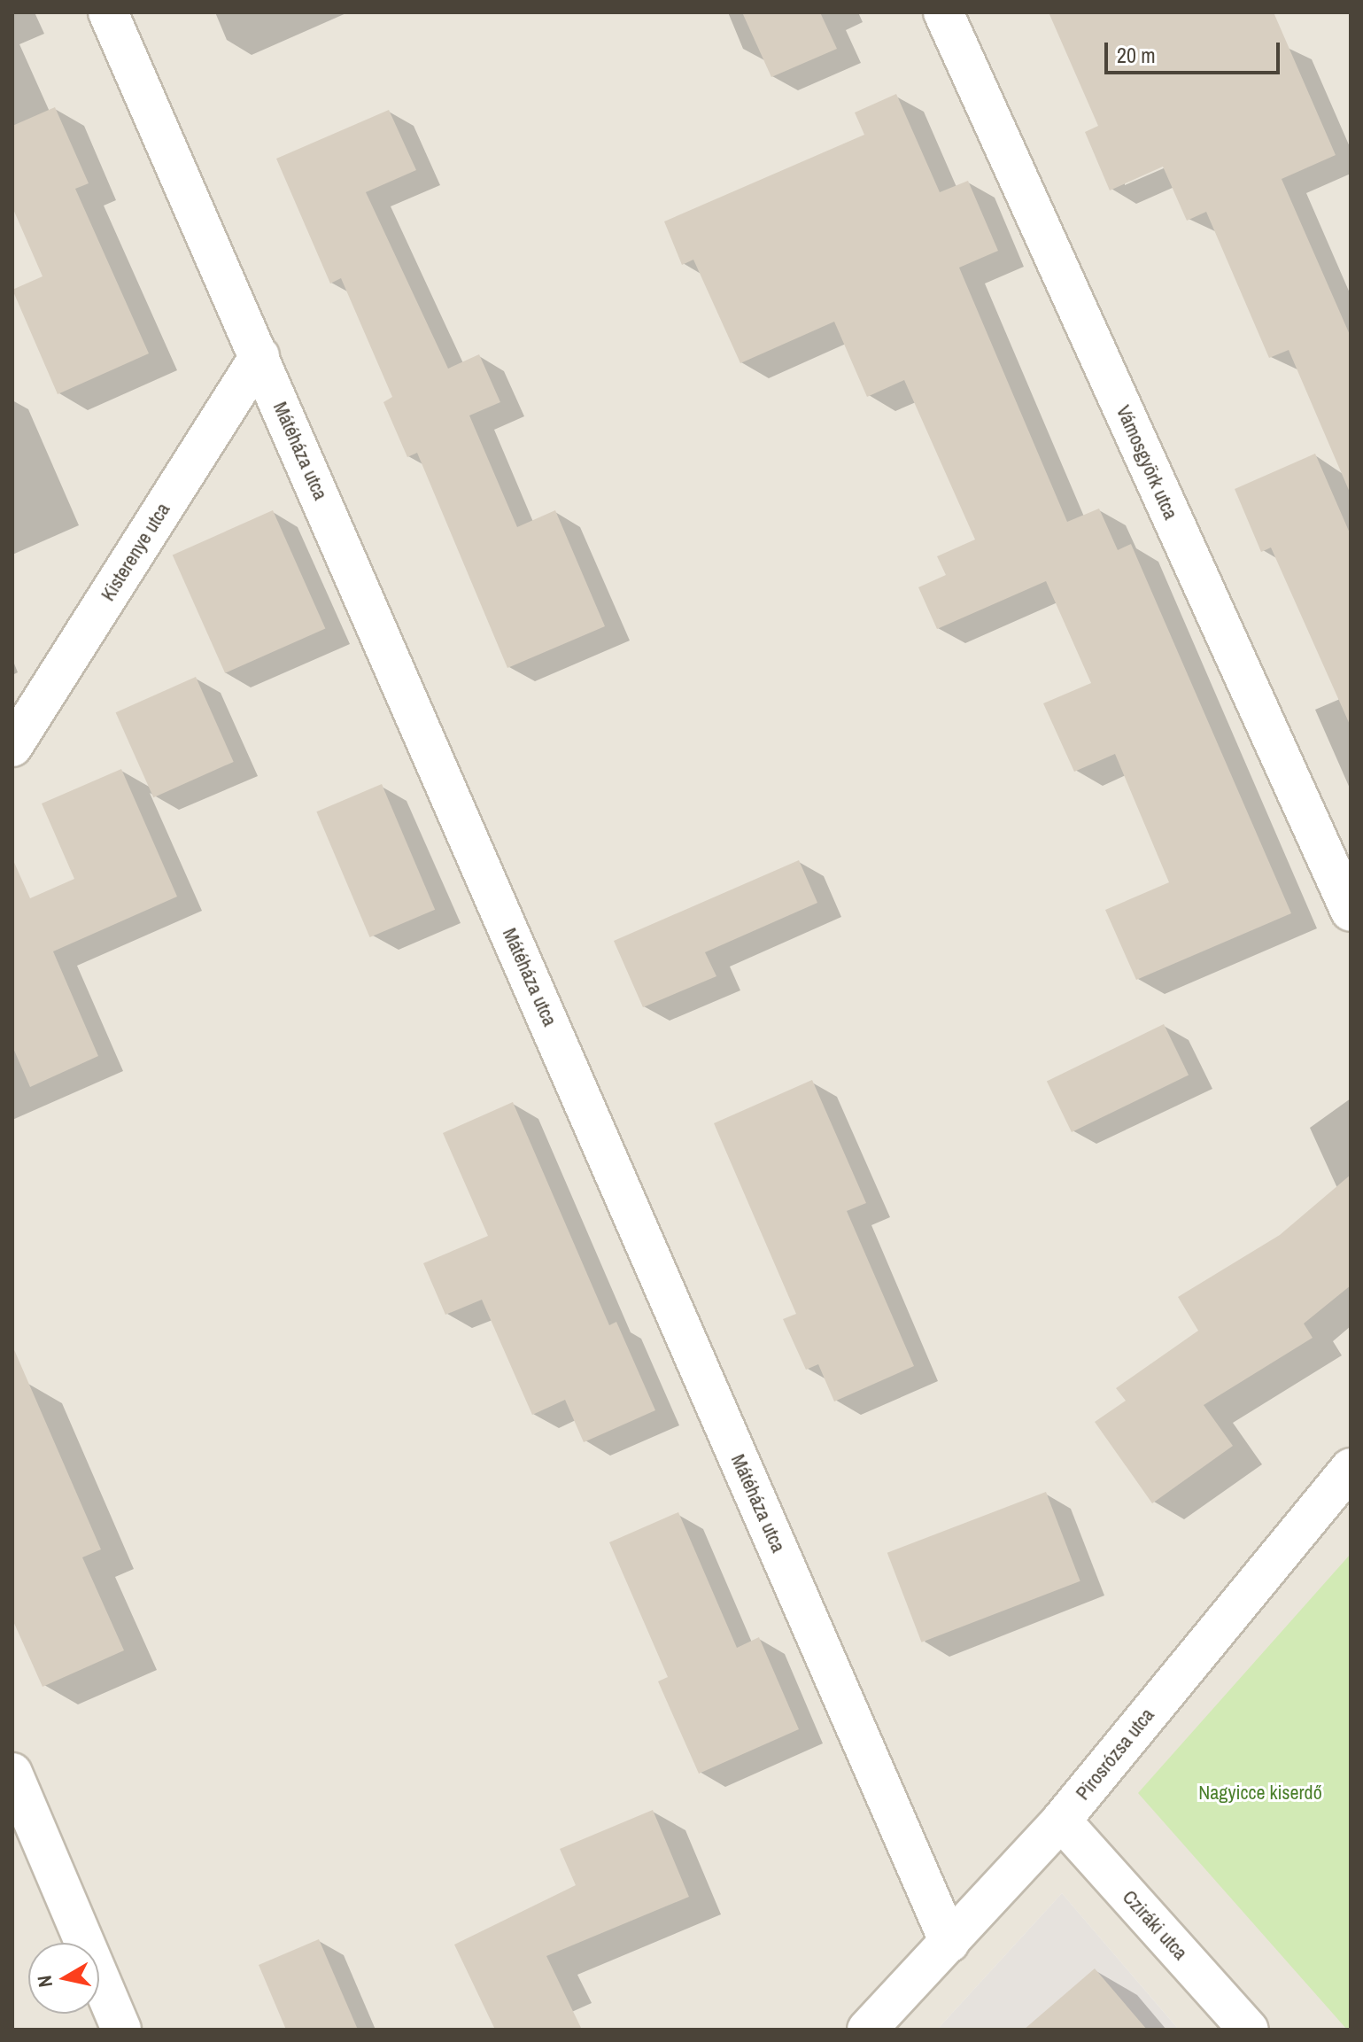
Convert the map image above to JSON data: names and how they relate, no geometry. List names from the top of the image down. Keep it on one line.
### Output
{"streets":{"street":["Mátéháza utca","Vámosgyörk utca","Kisterenye utca","Pirosrózsa utca","Cziráki utca"]},"crossings":[["Mátéháza utca","Kisterenye utca"],["Mátéháza utca","Pirosrózsa utca"],["Pirosrózsa utca","Cziráki utca"]],"parks":["Nagyicce kiserdő"],"scale_bar":"20 m","north":"left"}
